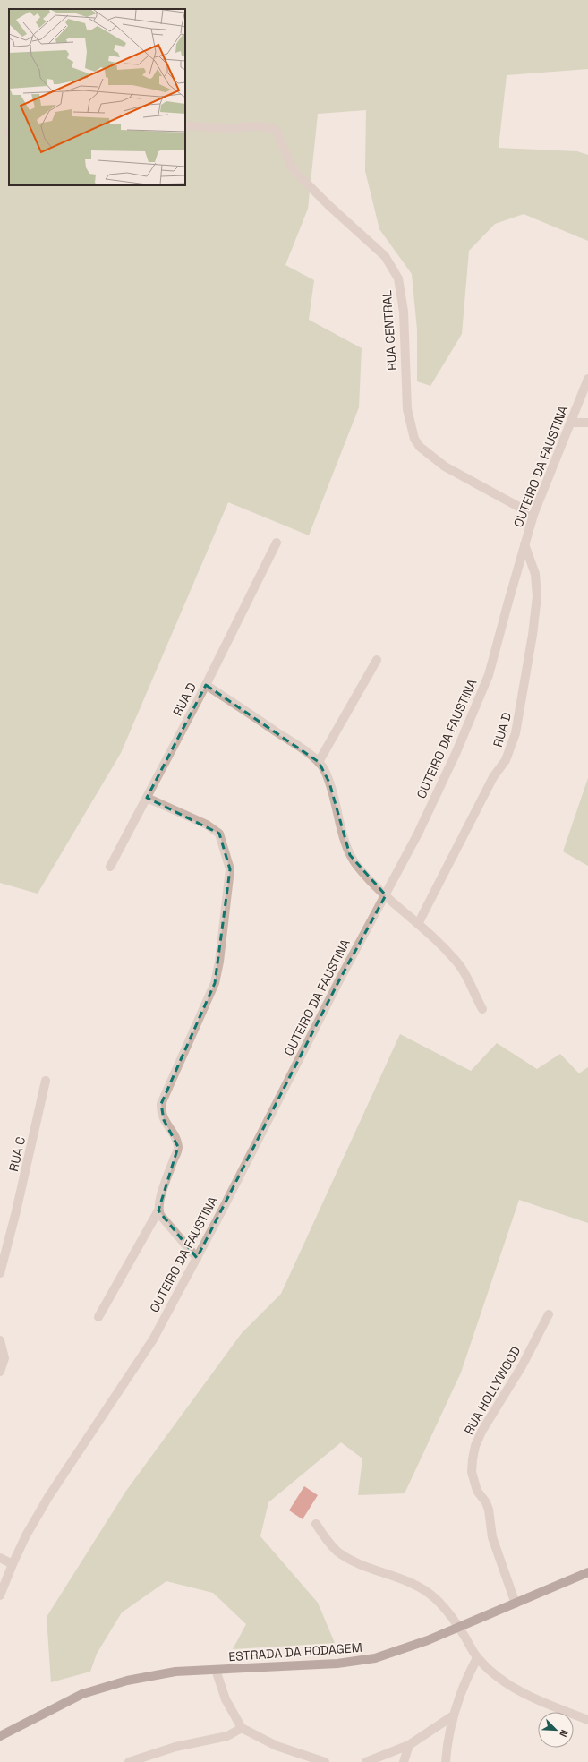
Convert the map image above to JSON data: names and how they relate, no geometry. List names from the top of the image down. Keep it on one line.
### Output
{"streets":{"main road":["ESTRADA DA RODAGEM"],"street":["RUA CENTRAL","OUTEIRO DA FAUSTINA","RUA D","RUA C","RUA HOLLYWOOD"]},"crossings":[["RUA CENTRAL","OUTEIRO DA FAUSTINA"],["OUTEIRO DA FAUSTINA","RUA D"],["RUA HOLLYWOOD","ESTRADA DA RODAGEM"]],"north":"bottom right"}
